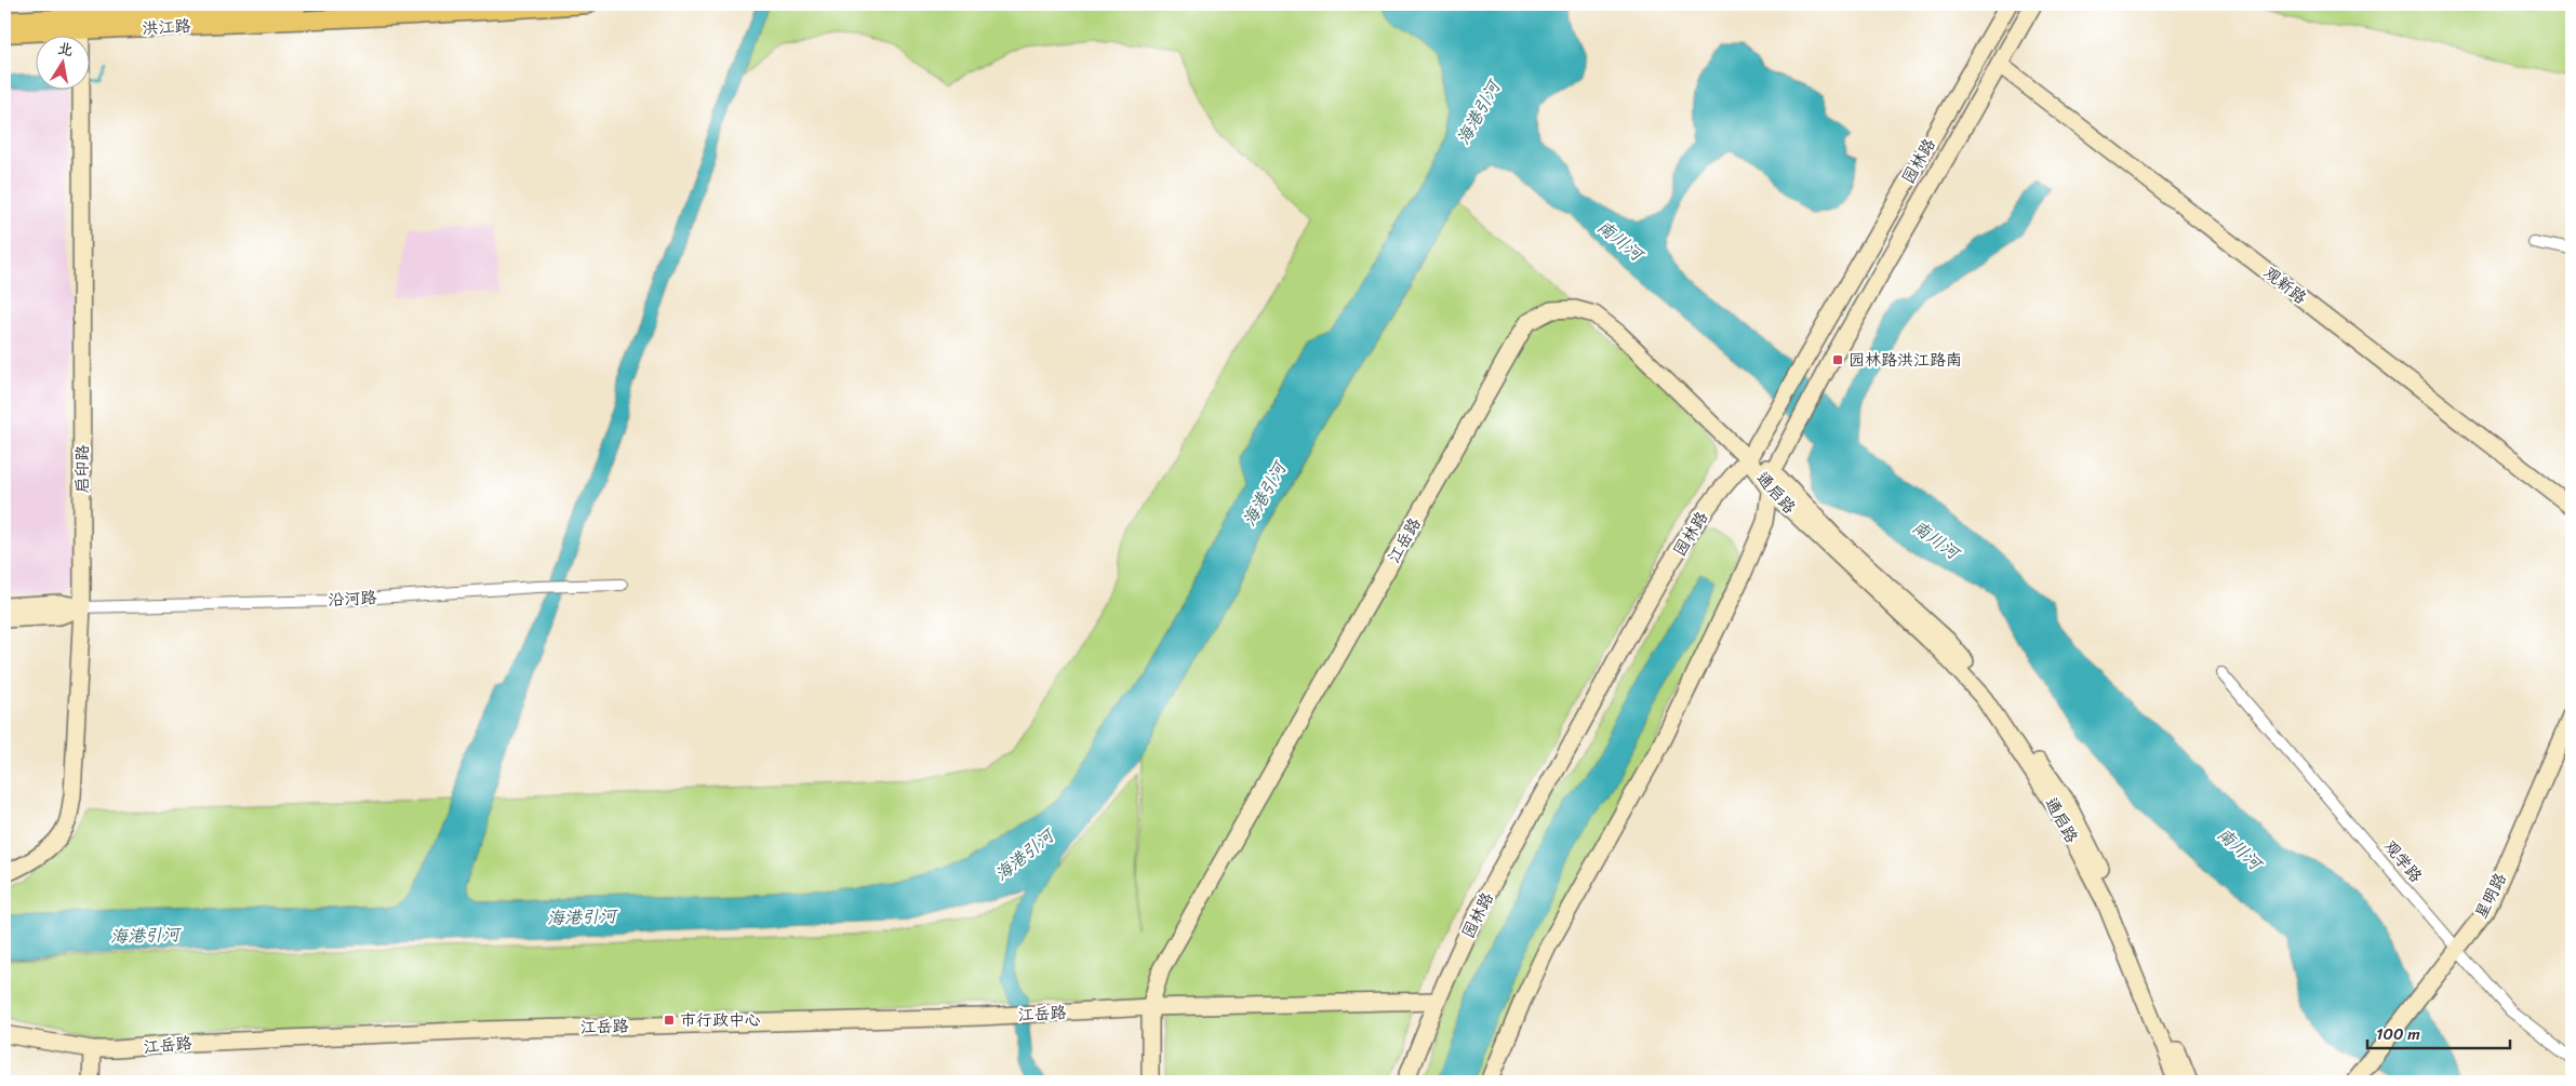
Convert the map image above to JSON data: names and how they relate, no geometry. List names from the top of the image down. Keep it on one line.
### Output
{"streets":{"main road":["洪江路"],"street":["园林路","观新路","启印路","通启路","江岳路","沿河路","观学路","星明路"]},"crossings":[["洪江路","启印路"],["园林路","观新路"],["园林路","通启路"],["园林路","江岳路"],["启印路","沿河路"],["通启路","江岳路"],["观学路","星明路"]],"water":["海港引河","南川河"],"places":{"transit":["园林路洪江路南","市行政中心"]},"scale_bar":"100 m","north":"top"}
